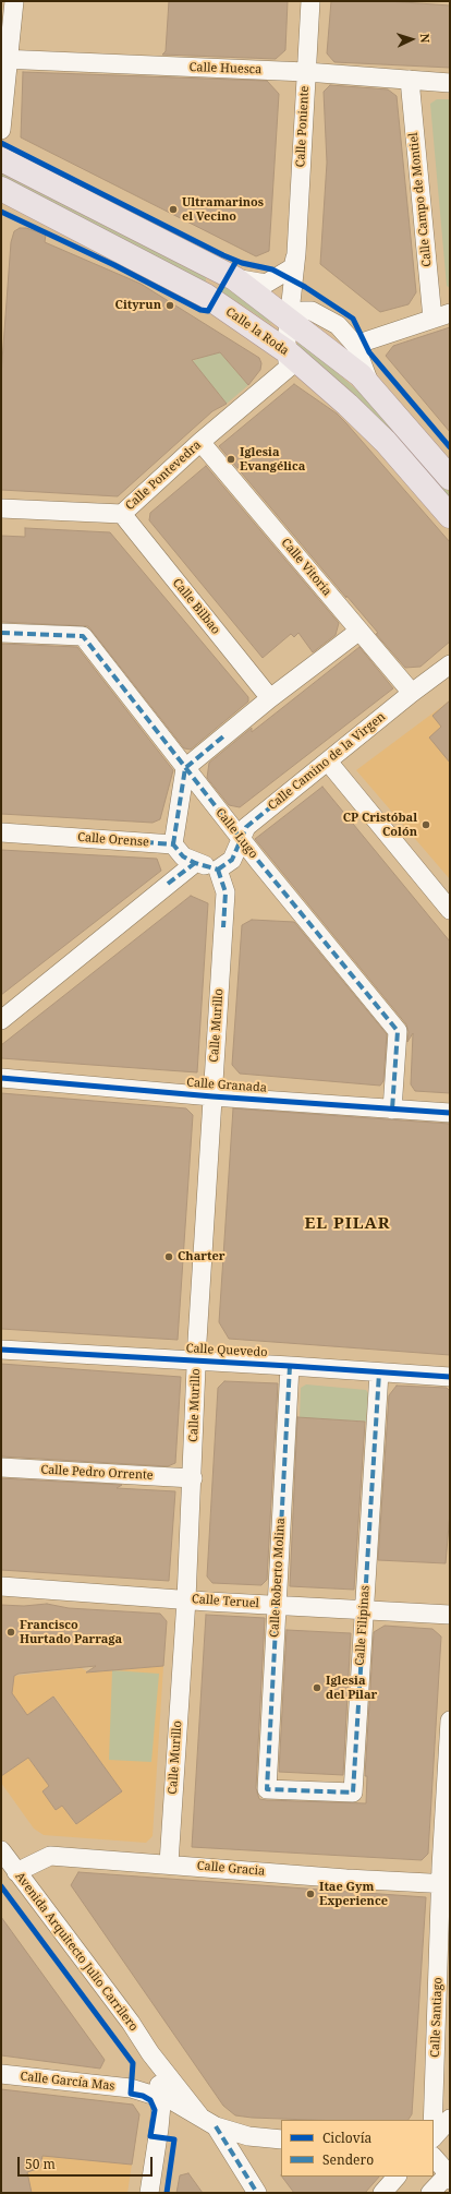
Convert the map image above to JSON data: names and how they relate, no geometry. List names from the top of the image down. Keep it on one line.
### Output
{"streets":{"main road":["Calle la Roda"],"street":["Calle Huesca","Calle Poniente","Calle Campo de Montiel","Calle Pontevedra","Calle Vitoria","Calle Bilbao","Calle Camino de la Virgen","Calle Lugo","Calle Orense","Calle Murillo","Calle Granada","Calle Quevedo","Calle Pedro Orrente","Calle Roberto Molina","Calle Teruel","Calle Filipinas","Calle Gracia","Avenida Arquitecto Julio Carrilero","Calle Santiago","Calle García Mas"]},"crossings":[["Calle Huesca","Calle Poniente"],["Calle Huesca","Calle Campo de Montiel"],["Calle Poniente","Calle la Roda"],["Calle Poniente","Calle Pontevedra"],["Calle la Roda","Calle Pontevedra"],["Calle Pontevedra","Calle Vitoria"],["Calle Pontevedra","Calle Bilbao"],["Calle Vitoria","Calle Camino de la Virgen"],["Calle Camino de la Virgen","Calle Lugo"],["Calle Camino de la Virgen","Calle Murillo"],["Calle Lugo","Calle Granada"],["Calle Murillo","Calle Granada"],["Calle Murillo","Calle Quevedo"],["Calle Murillo","Calle Pedro Orrente"],["Calle Murillo","Calle Teruel"],["Calle Murillo","Calle Gracia"],["Calle Quevedo","Calle Roberto Molina"],["Calle Quevedo","Calle Filipinas"],["Calle Roberto Molina","Calle Teruel"],["Calle Roberto Molina","Calle Filipinas"],["Calle Teruel","Calle Filipinas"],["Calle Gracia","Avenida Arquitecto Julio Carrilero"],["Calle Gracia","Calle Santiago"],["Avenida Arquitecto Julio Carrilero","Calle García Mas"]],"districts":["EL PILAR"],"places":["Ultramarinos el Vecino","Cityrun","Iglesia Evangélica","CP Cristóbal Colón","Charter","Francisco Hurtado Parraga","Iglesia del Pilar","Itae Gym Experience"],"legend":["Ciclovía","Sendero"],"scale_bar":"50 m","north":"right"}
